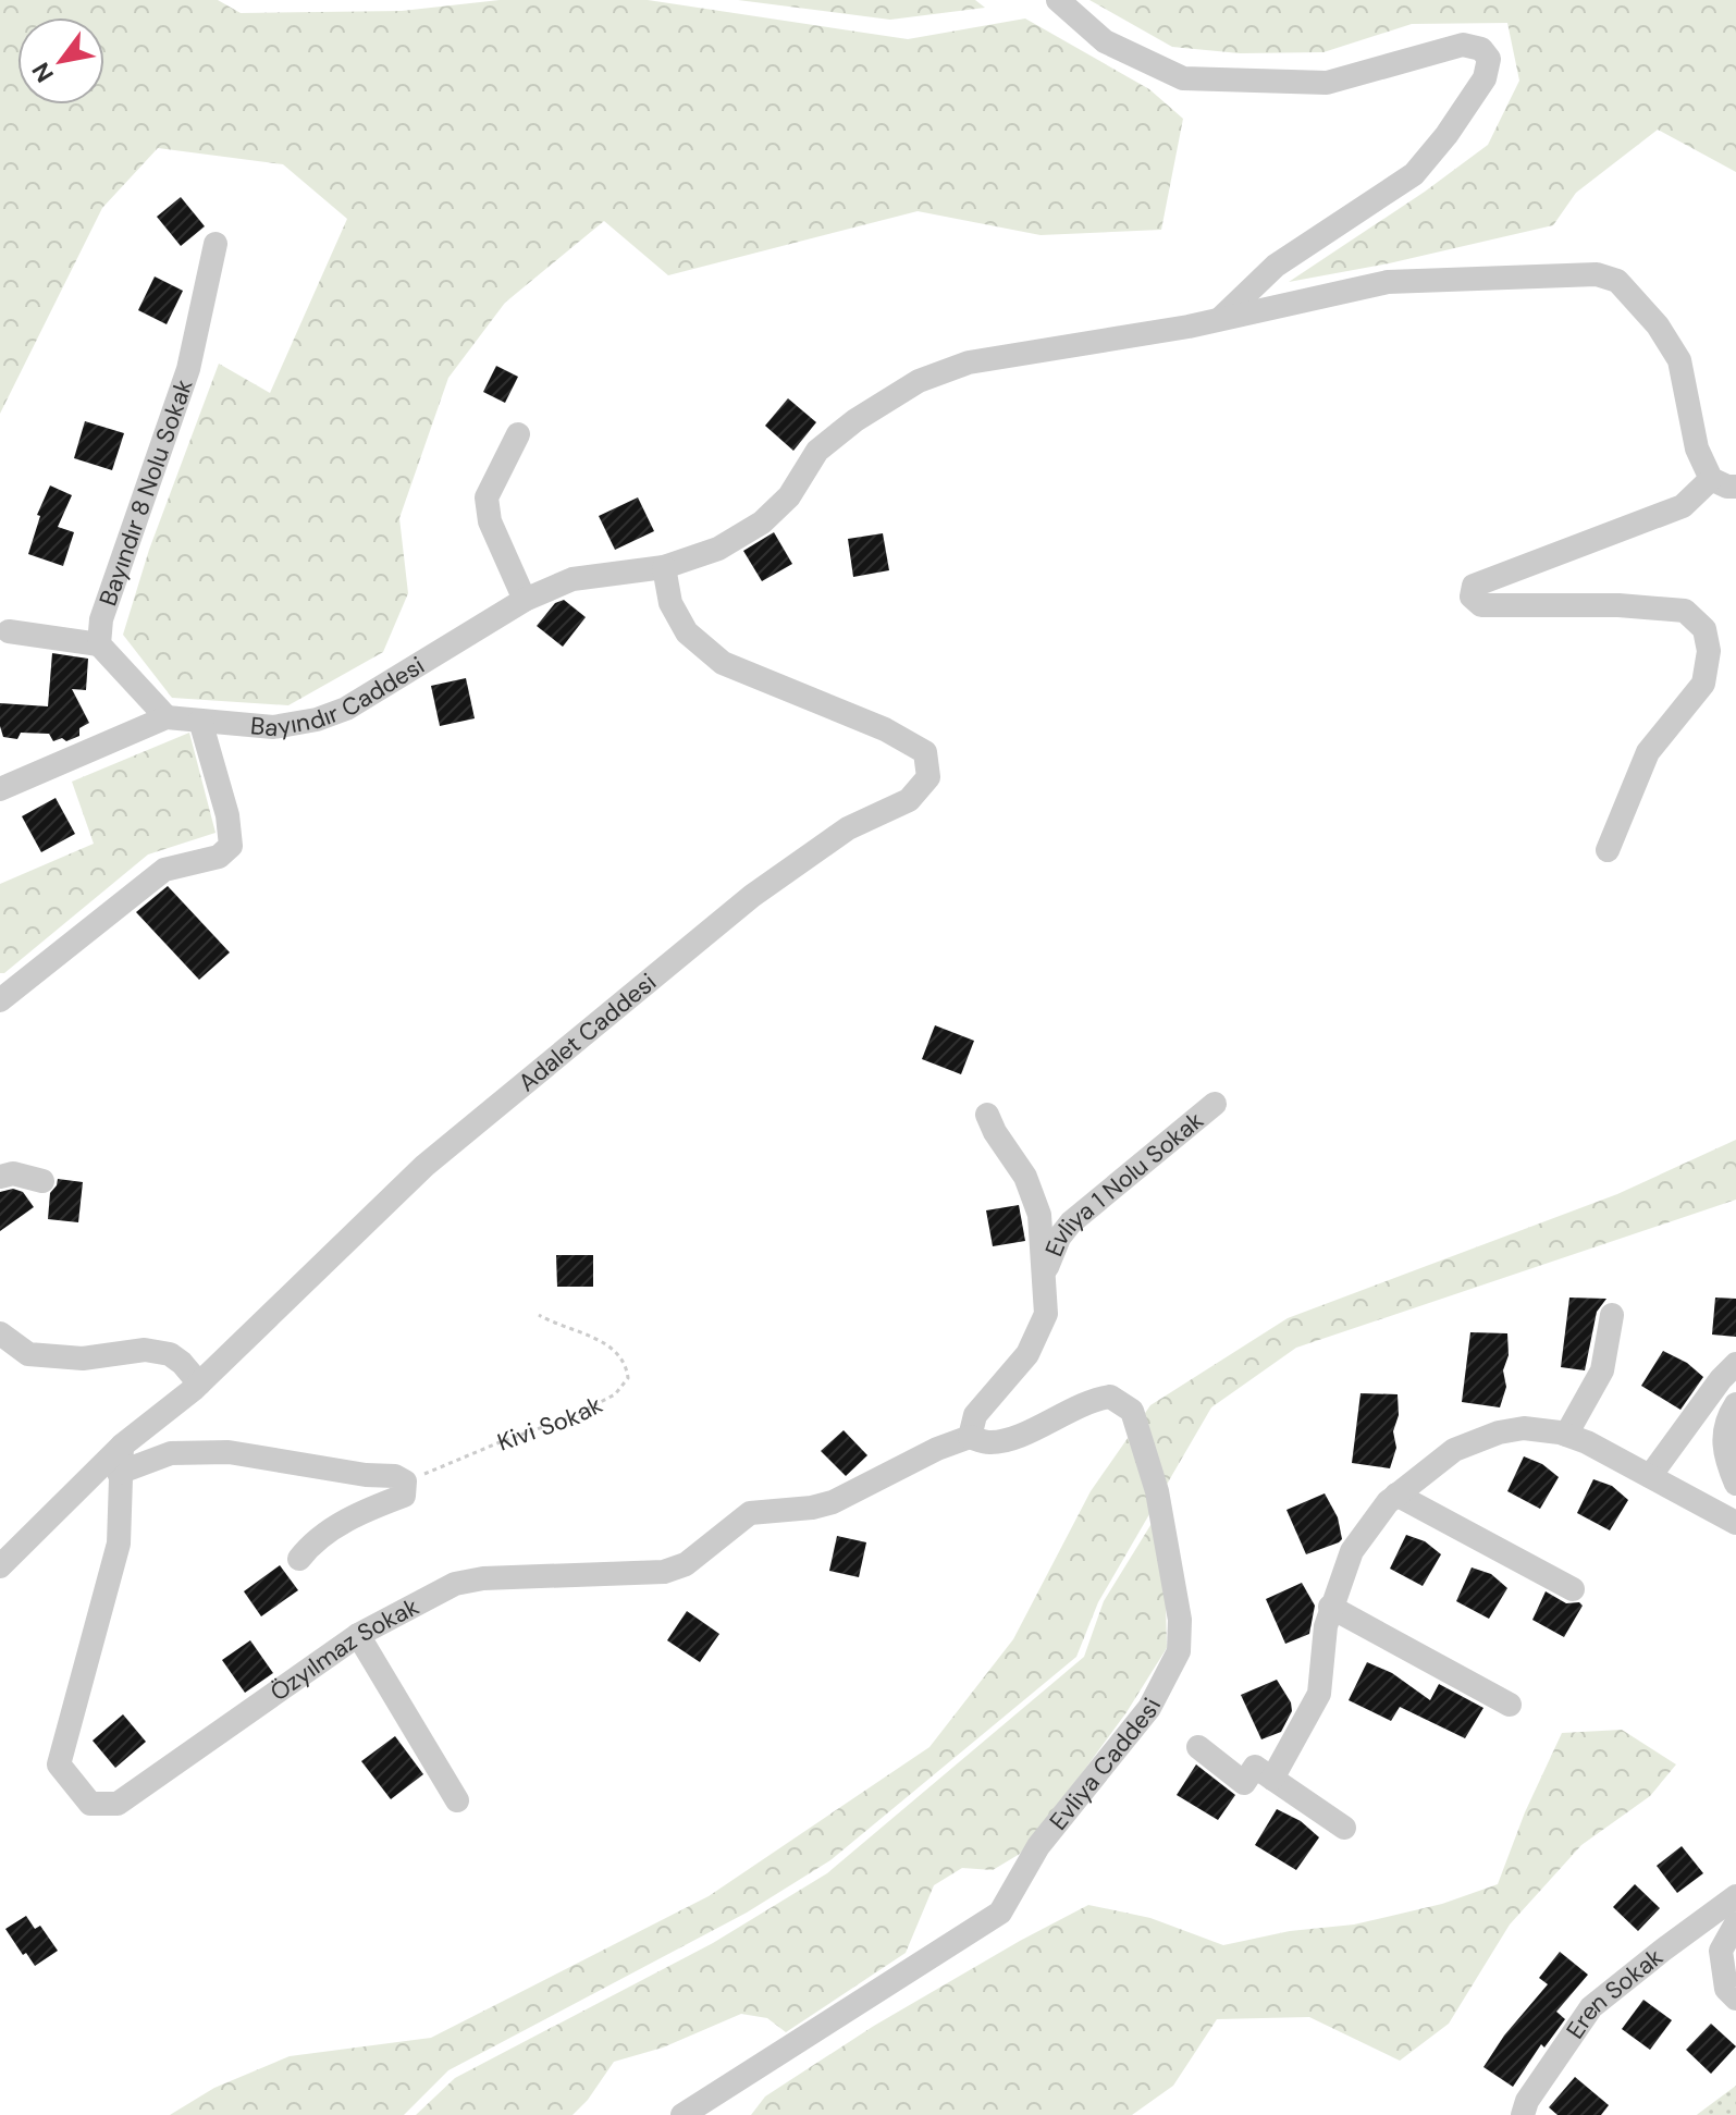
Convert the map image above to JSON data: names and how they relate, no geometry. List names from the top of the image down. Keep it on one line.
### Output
{"streets":{"street":["Bayındır 8 Nolu Sokak","Bayındır Caddesi","Adalet Caddesi","Evliya 1 Nolu Sokak","Özyılmaz Sokak","Evliya Caddesi","Eren Sokak"],"path":["Kivi Sokak"]},"crossings":[["Bayındır Caddesi","Adalet Caddesi"],["Adalet Caddesi","Özyılmaz Sokak"],["Özyılmaz Sokak","Evliya Caddesi"]],"north":"bottom left"}
